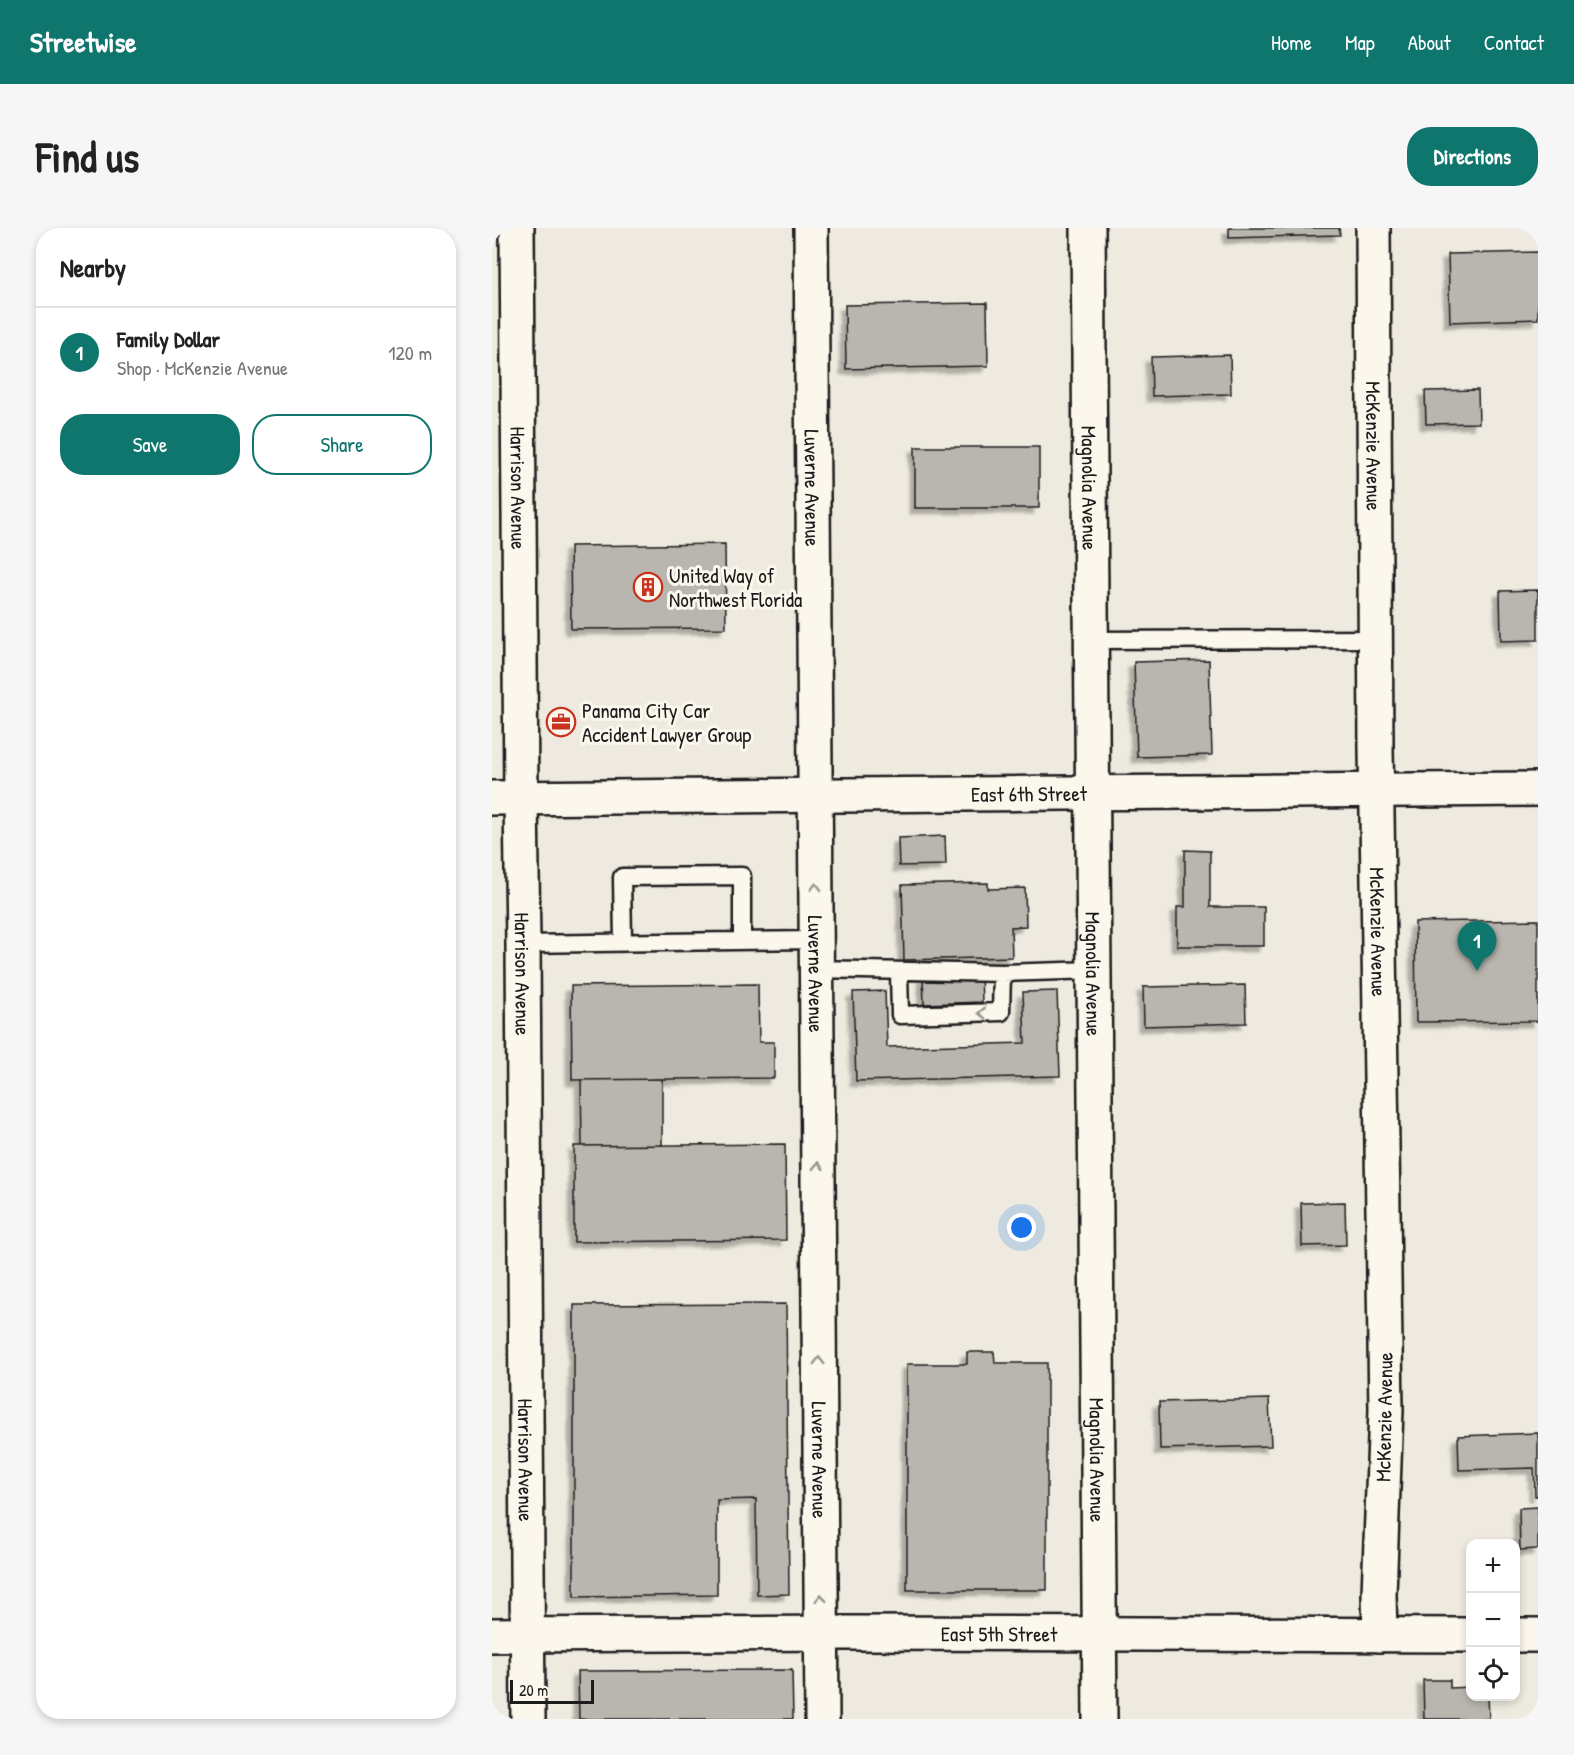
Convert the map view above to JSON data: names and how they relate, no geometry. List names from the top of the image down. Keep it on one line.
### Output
{"streets":{"street":["McKenzie Avenue","Harrison Avenue","Luverne Avenue","Magnolia Avenue","East 6th Street","East 5th Street"]},"crossings":[["McKenzie Avenue","East 6th Street"],["McKenzie Avenue","East 5th Street"],["Harrison Avenue","East 6th Street"],["Harrison Avenue","East 5th Street"],["Luverne Avenue","East 6th Street"],["Luverne Avenue","East 5th Street"],["Magnolia Avenue","East 6th Street"],["Magnolia Avenue","East 5th Street"]],"one_way":["Luverne Avenue"],"places":{"building":["United Way of Northwest Florida"],"office":["Panama City Car Accident Lawyer Group"]},"scale_bar":"20 m","page":{"header":"Streetwise","nav":["Home","Map","About","Contact"],"buttons":["Directions",["Save","Share"]],"title":"Find us","heading":"Nearby","list":[{"mark":"1","name":"Family Dollar","note":"Shop · McKenzie Avenue","value":"120 m"}],"pins":"1","map_buttons":["+","−"],"scale":"20 m"}}
